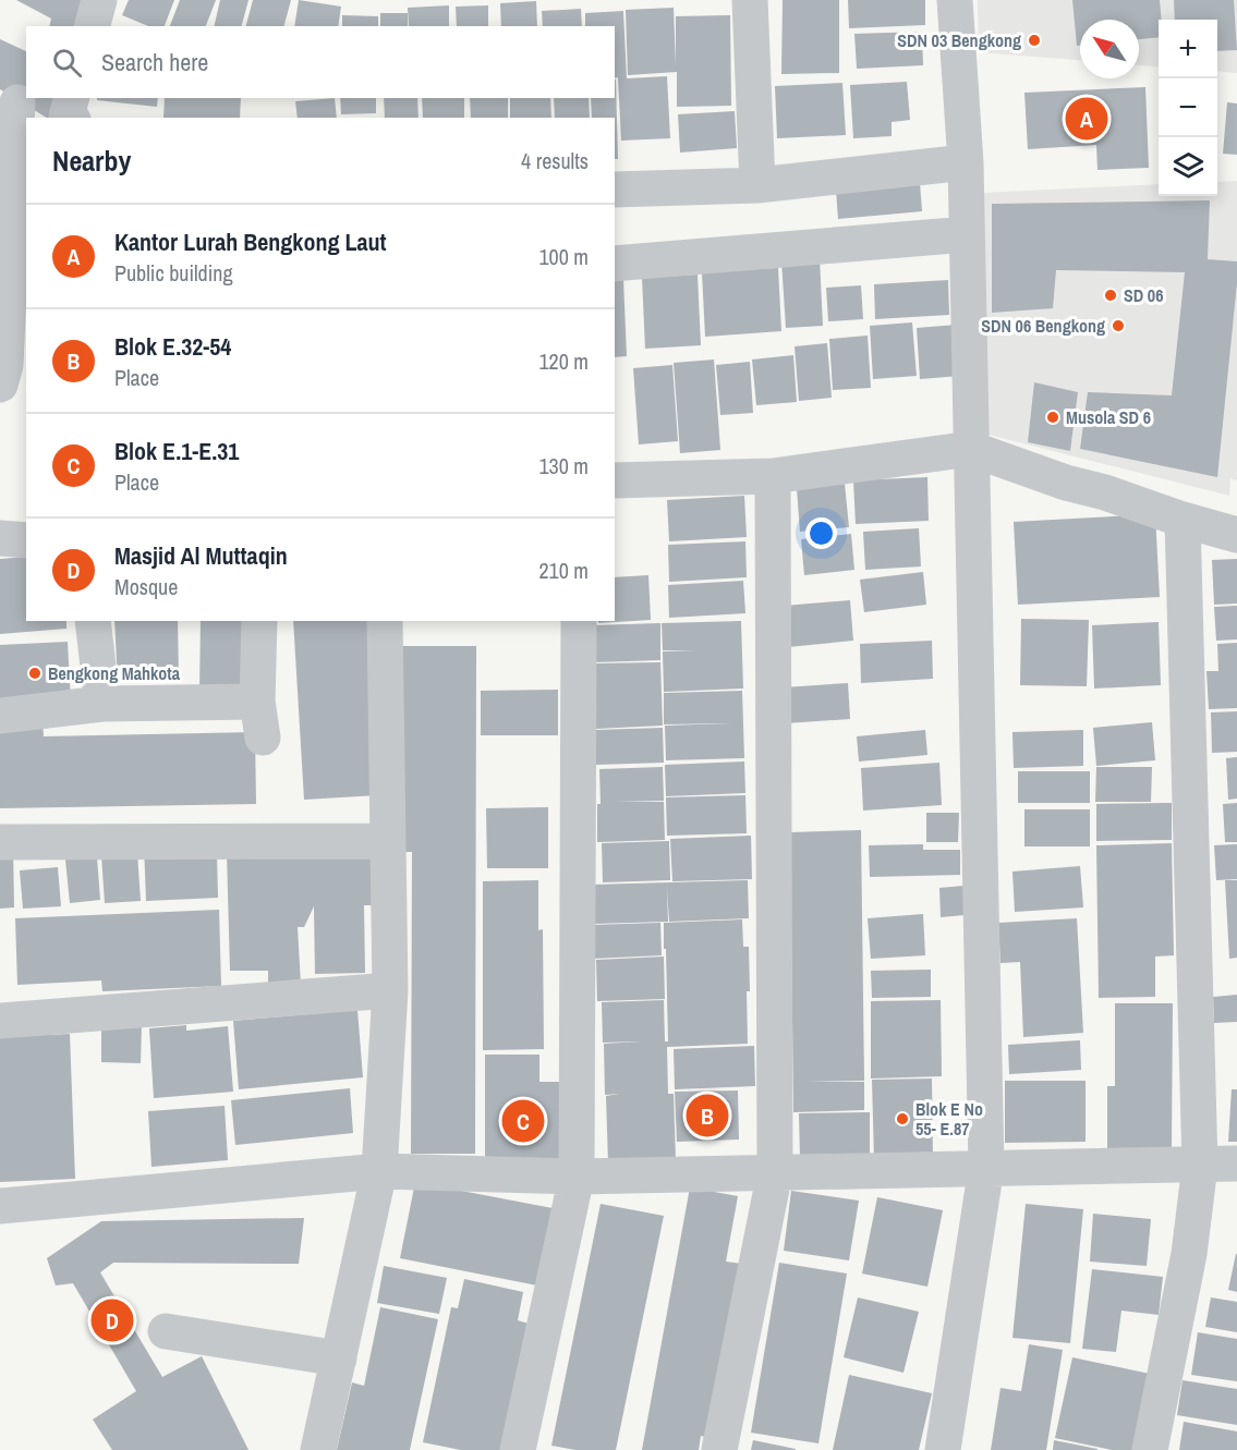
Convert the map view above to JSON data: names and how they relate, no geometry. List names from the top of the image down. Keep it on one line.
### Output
{"places":["SDN 03 Bengkong","SD 06","SDN 06 Bengkong","Musola SD 6","Bengkong Mahkota","Blok E No 55- E.87"],"north":"top left","page":{"map_buttons":["+","−"],"search":"Search here","pins":["A","B","C","D"],"heading":["Nearby","4 results"],"list":[{"mark":"A","name":"Kantor Lurah Bengkong Laut","note":"Public building","value":"100 m"},{"mark":"B","name":"Blok E.32-54","note":"Place","value":"120 m"},{"mark":"C","name":"Blok E.1-E.31","note":"Place","value":"130 m"},{"mark":"D","name":"Masjid Al Muttaqin","note":"Mosque","value":"210 m"}]}}
